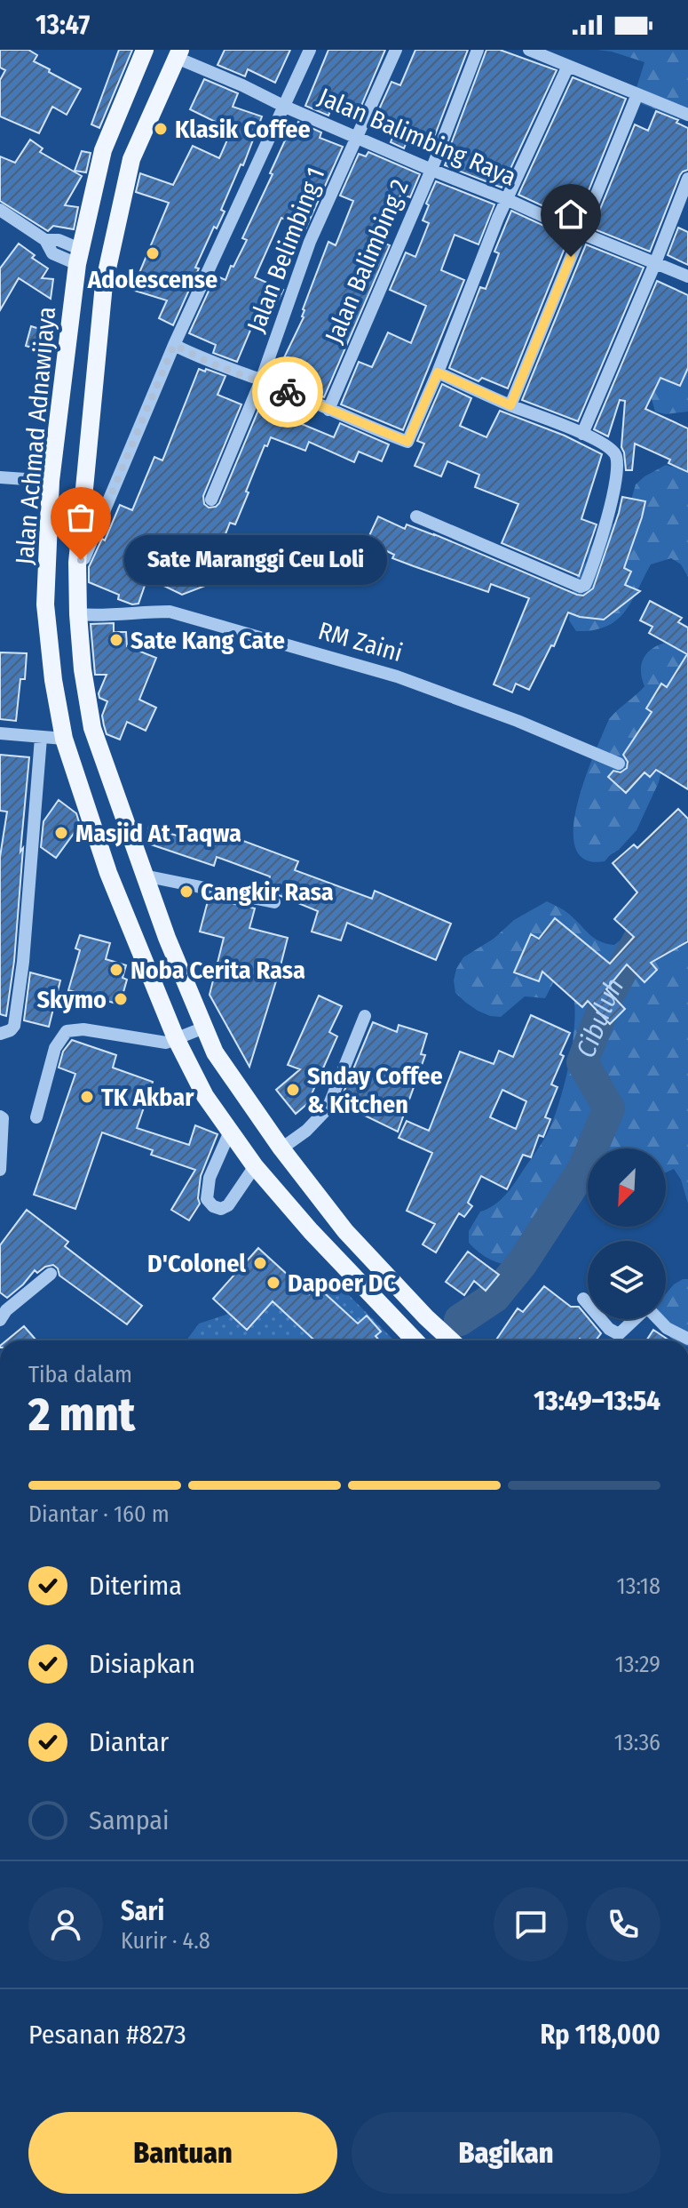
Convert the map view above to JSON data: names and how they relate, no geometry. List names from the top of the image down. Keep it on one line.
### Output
{"streets":{"main road":["Jalan Achmad Adnawijaya"],"street":["Jalan Balimbing Raya","Jalan Belimbing 1","Jalan Balimbing 2","RM Zaini"]},"crossings":[["Jalan Balimbing Raya","Jalan Belimbing 1"],["Jalan Balimbing Raya","Jalan Balimbing 2"]],"water":["Cibuluh"],"places":["Klasik Coffee","Adolescense","Sate Maranggi Ceu Loli","Sate Kang Cate","Masjid At Taqwa","Cangkir Rasa","Noba Cerita Rasa","Skymo","Snday Coffee & Kitchen","TK Akbar","D'Colonel","Dapoer DC"],"north":"bottom left","page":{"status":"13:47","bubble":"Sate Maranggi Ceu Loli","heading":["2 mnt","Tiba dalam","13:49–13:54"],"panel":["Sari","Kurir · 4.8","Pesanan #8273","Rp 118,000"],"bar":"Diantar · 160 m","list":[["Diterima","13:18"],["Disiapkan","13:29"],["Diantar","13:36"],"Sampai"],"buttons":["Bantuan","Bagikan"]}}
